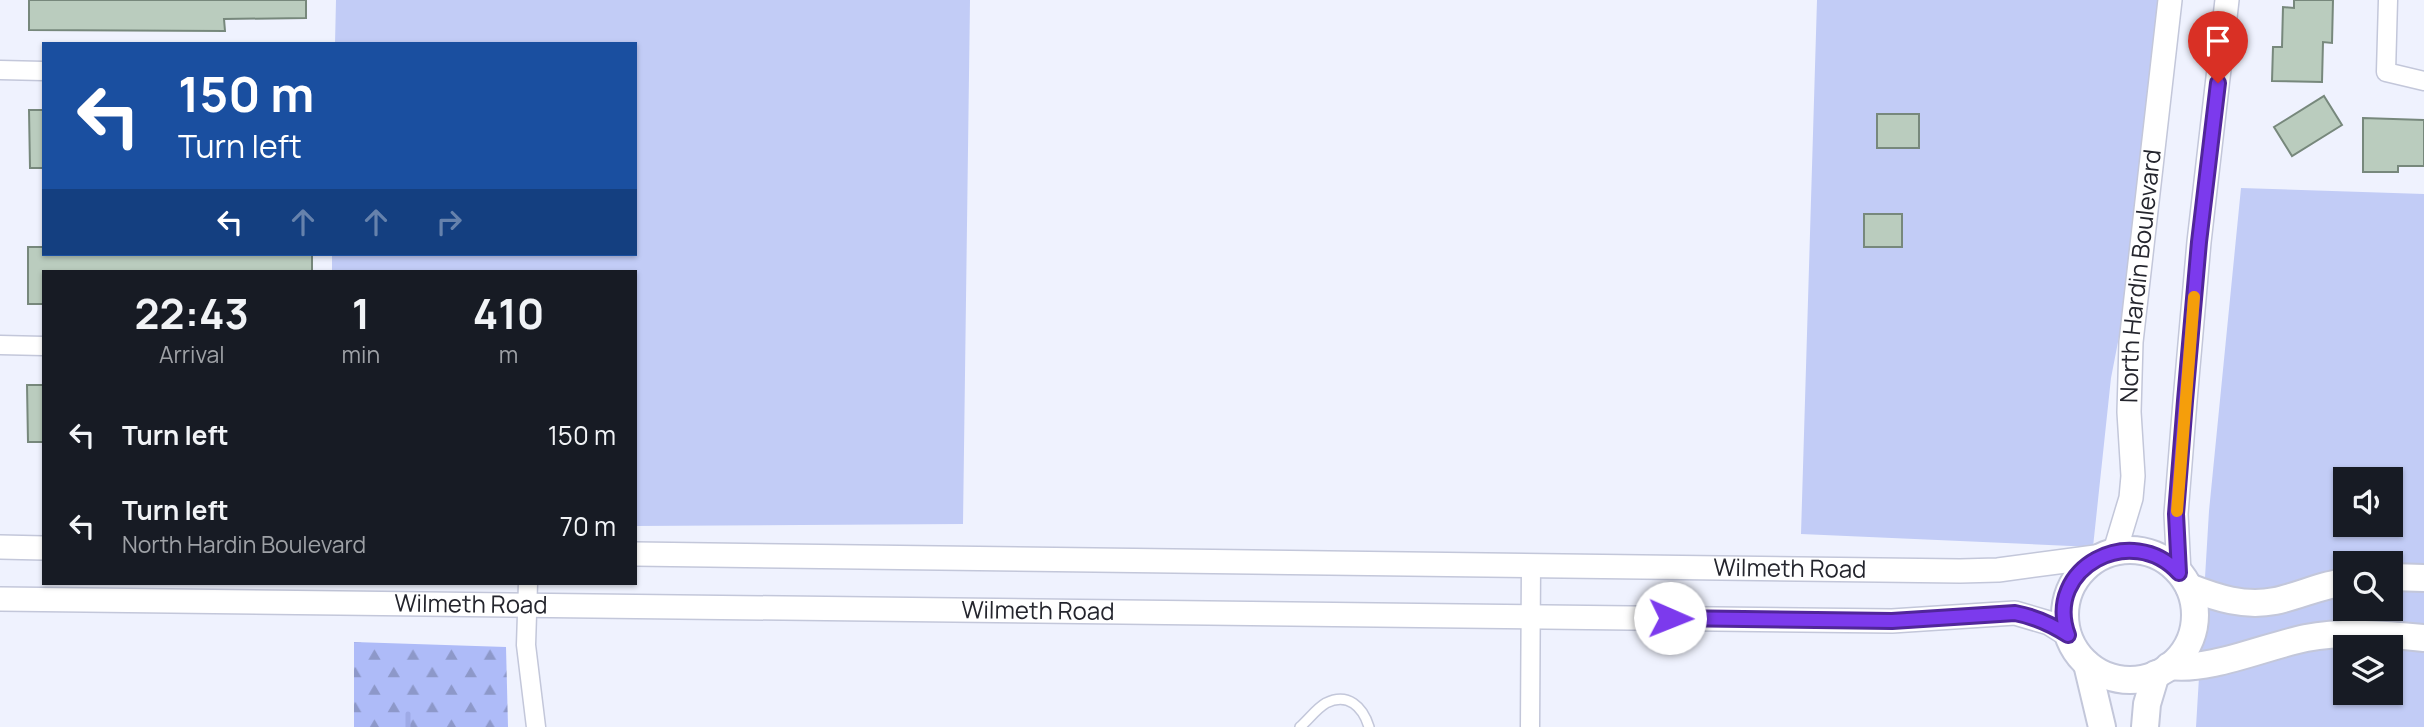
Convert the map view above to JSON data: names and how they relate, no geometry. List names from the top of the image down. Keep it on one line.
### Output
{"streets":{"street":["North Hardin Boulevard","Wilmeth Road"]},"crossings":[["North Hardin Boulevard","Wilmeth Road"]],"page":{"turn":["150 m","Turn left"],"eta":["22:43","Arrival","1","min","410","m"],"list":[{"name":"Turn left","value":"150 m"},{"name":"Turn left","note":"North Hardin Boulevard","value":"70 m"}]}}
